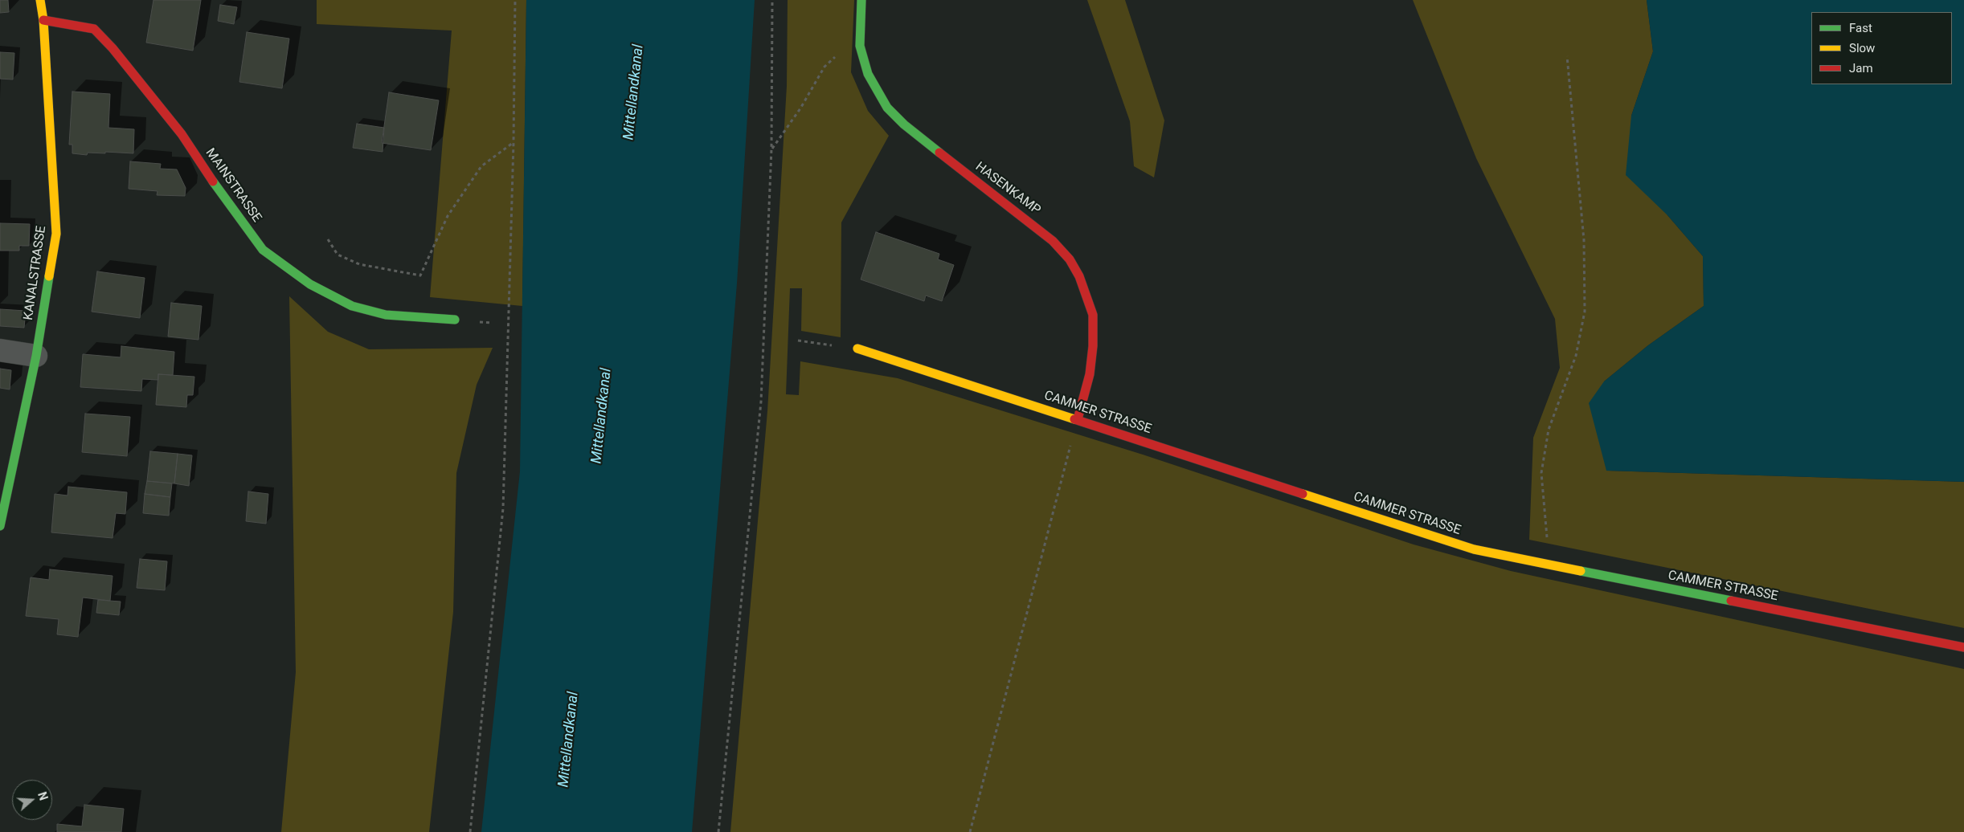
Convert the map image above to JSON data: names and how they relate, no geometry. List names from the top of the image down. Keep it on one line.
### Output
{"streets":{"street":["MAINSTRASSE","HASENKAMP","KANALSTRASSE","CAMMER STRASSE"]},"crossings":[["MAINSTRASSE","KANALSTRASSE"],["HASENKAMP","CAMMER STRASSE"]],"water":["Mittellandkanal"],"legend":["Fast","Slow","Jam"],"north":"right"}
